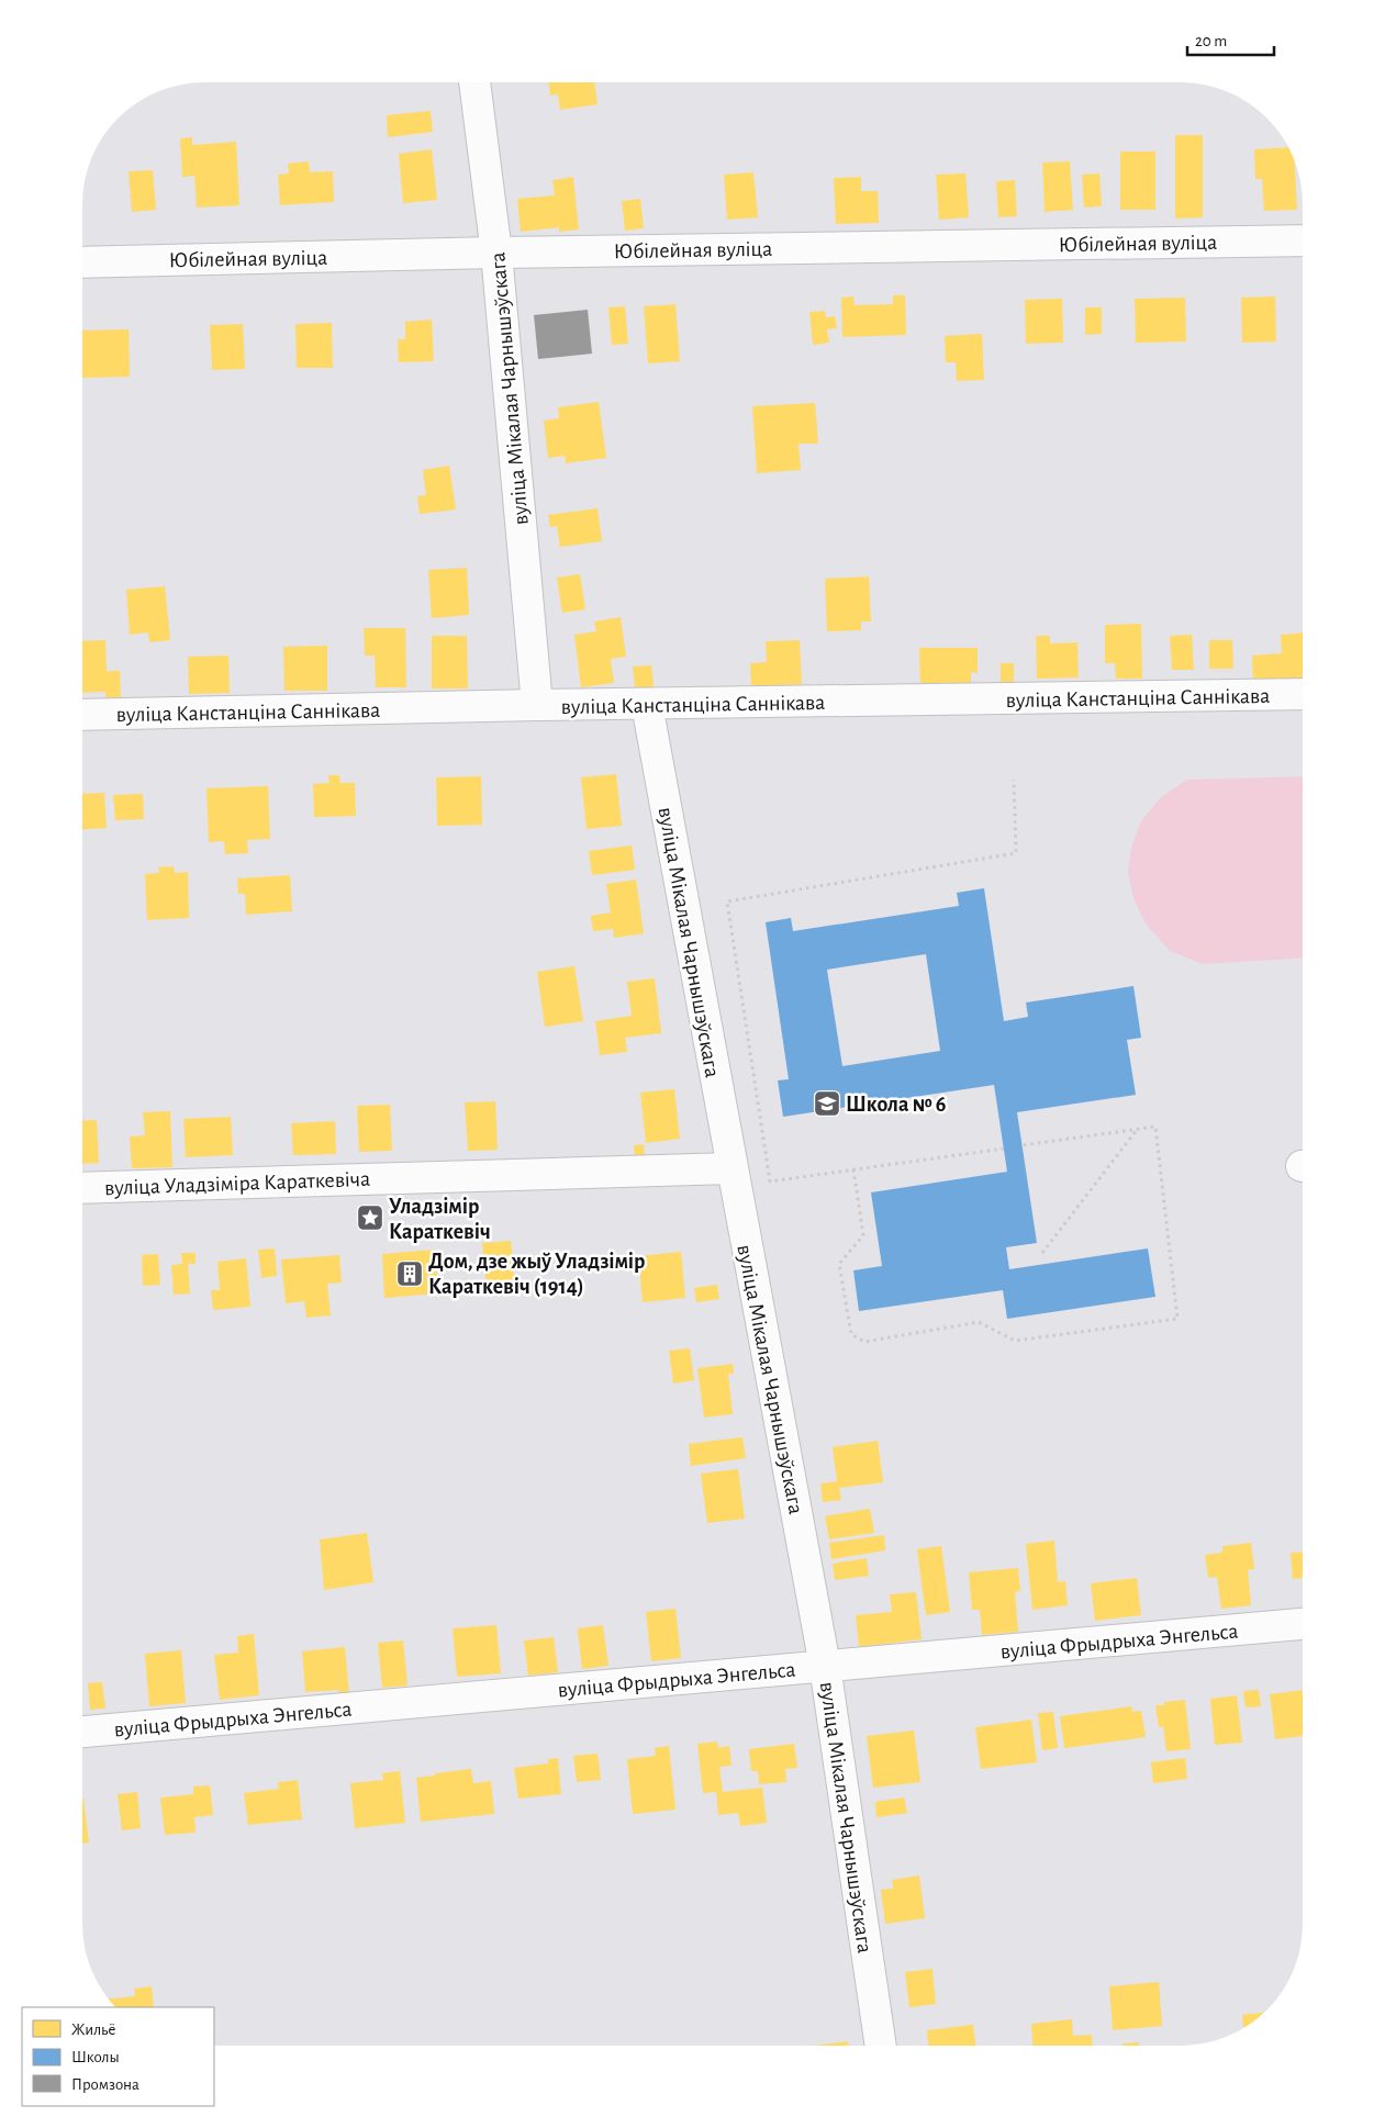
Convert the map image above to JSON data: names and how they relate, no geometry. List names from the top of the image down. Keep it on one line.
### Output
{"streets":{"street":["Юбілейная вуліца","вуліца Мікалая Чарнышэўскага","вуліца Канстанціна Саннікава","вуліца Уладзіміра Караткевіча","вуліца Фрыдрыха Энгельса"]},"crossings":[["Юбілейная вуліца","вуліца Мікалая Чарнышэўскага"],["вуліца Мікалая Чарнышэўскага","вуліца Канстанціна Саннікава"],["вуліца Мікалая Чарнышэўскага","вуліца Уладзіміра Караткевіча"],["вуліца Мікалая Чарнышэўскага","вуліца Фрыдрыха Энгельса"]],"places":{"school or university":["Школа № 6"],"place":["Уладзімір Караткевіч"],"building":["Дом, дзе жыў Уладзімір Караткевіч (1914)"]},"legend":["Жильё","Школы","Промзона"],"scale_bar":"20 m"}
